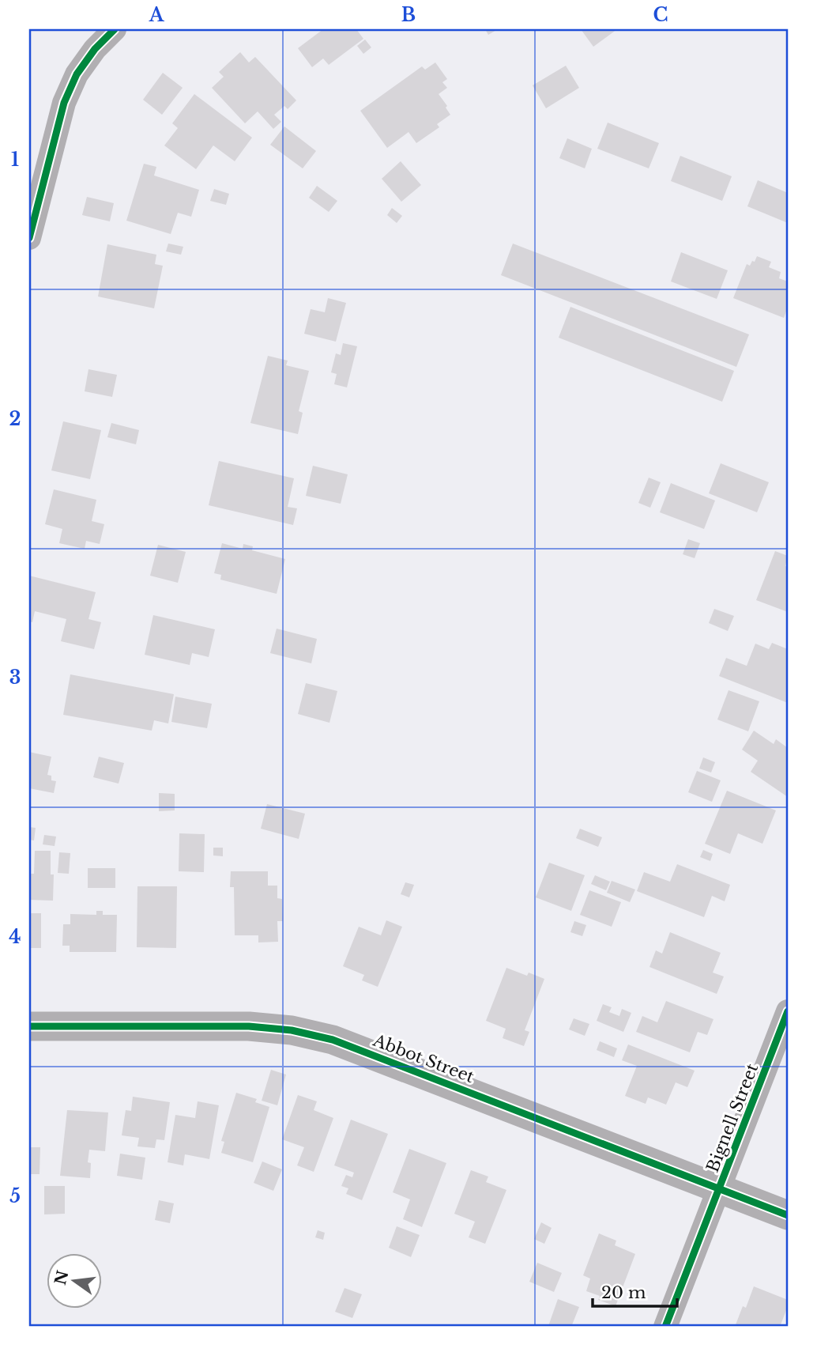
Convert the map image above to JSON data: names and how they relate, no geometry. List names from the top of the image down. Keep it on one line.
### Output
{"streets":{"street":["Abbot Street","Bignell Street"]},"crossings":[["Abbot Street","Bignell Street"]],"scale_bar":"20 m","north":"left","grid":{"columns":["A","B","C"],"rows":["1","2","3","4","5"]}}
